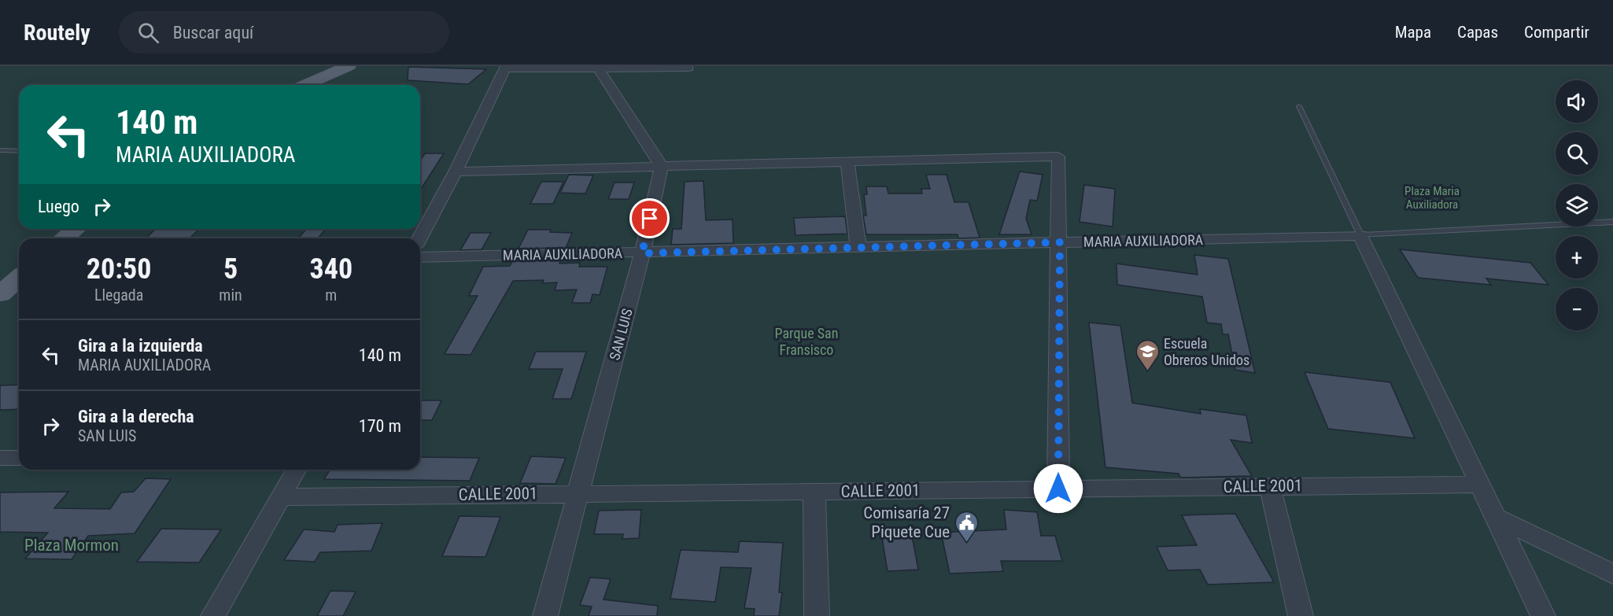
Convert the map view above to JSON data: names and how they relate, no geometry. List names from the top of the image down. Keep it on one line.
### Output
{"streets":{"street":["MARIA AUXILIADORA","SAN LUIS","CALLE 2001"]},"crossings":[["MARIA AUXILIADORA","SAN LUIS"],["SAN LUIS","CALLE 2001"]],"parks":["Plaza Maria Auxiliadora","Parque San Fransisco","Plaza Mormon"],"places":{"school or university":["Escuela Obreros Unidos"],"public building":["Comisaría 27 Piquete Cue"]},"page":{"header":"Routely","search":"Buscar aquí","nav":["Mapa","Capas","Compartir"],"map_buttons":["+","−"],"turn":["140 m","MARIA AUXILIADORA"],"then":"Luego","eta":["20:50","Llegada","5","min","340","m"],"list":[{"name":"Gira a la izquierda","note":"MARIA AUXILIADORA","value":"140 m"},{"name":"Gira a la derecha","note":"SAN LUIS","value":"170 m"}]}}
